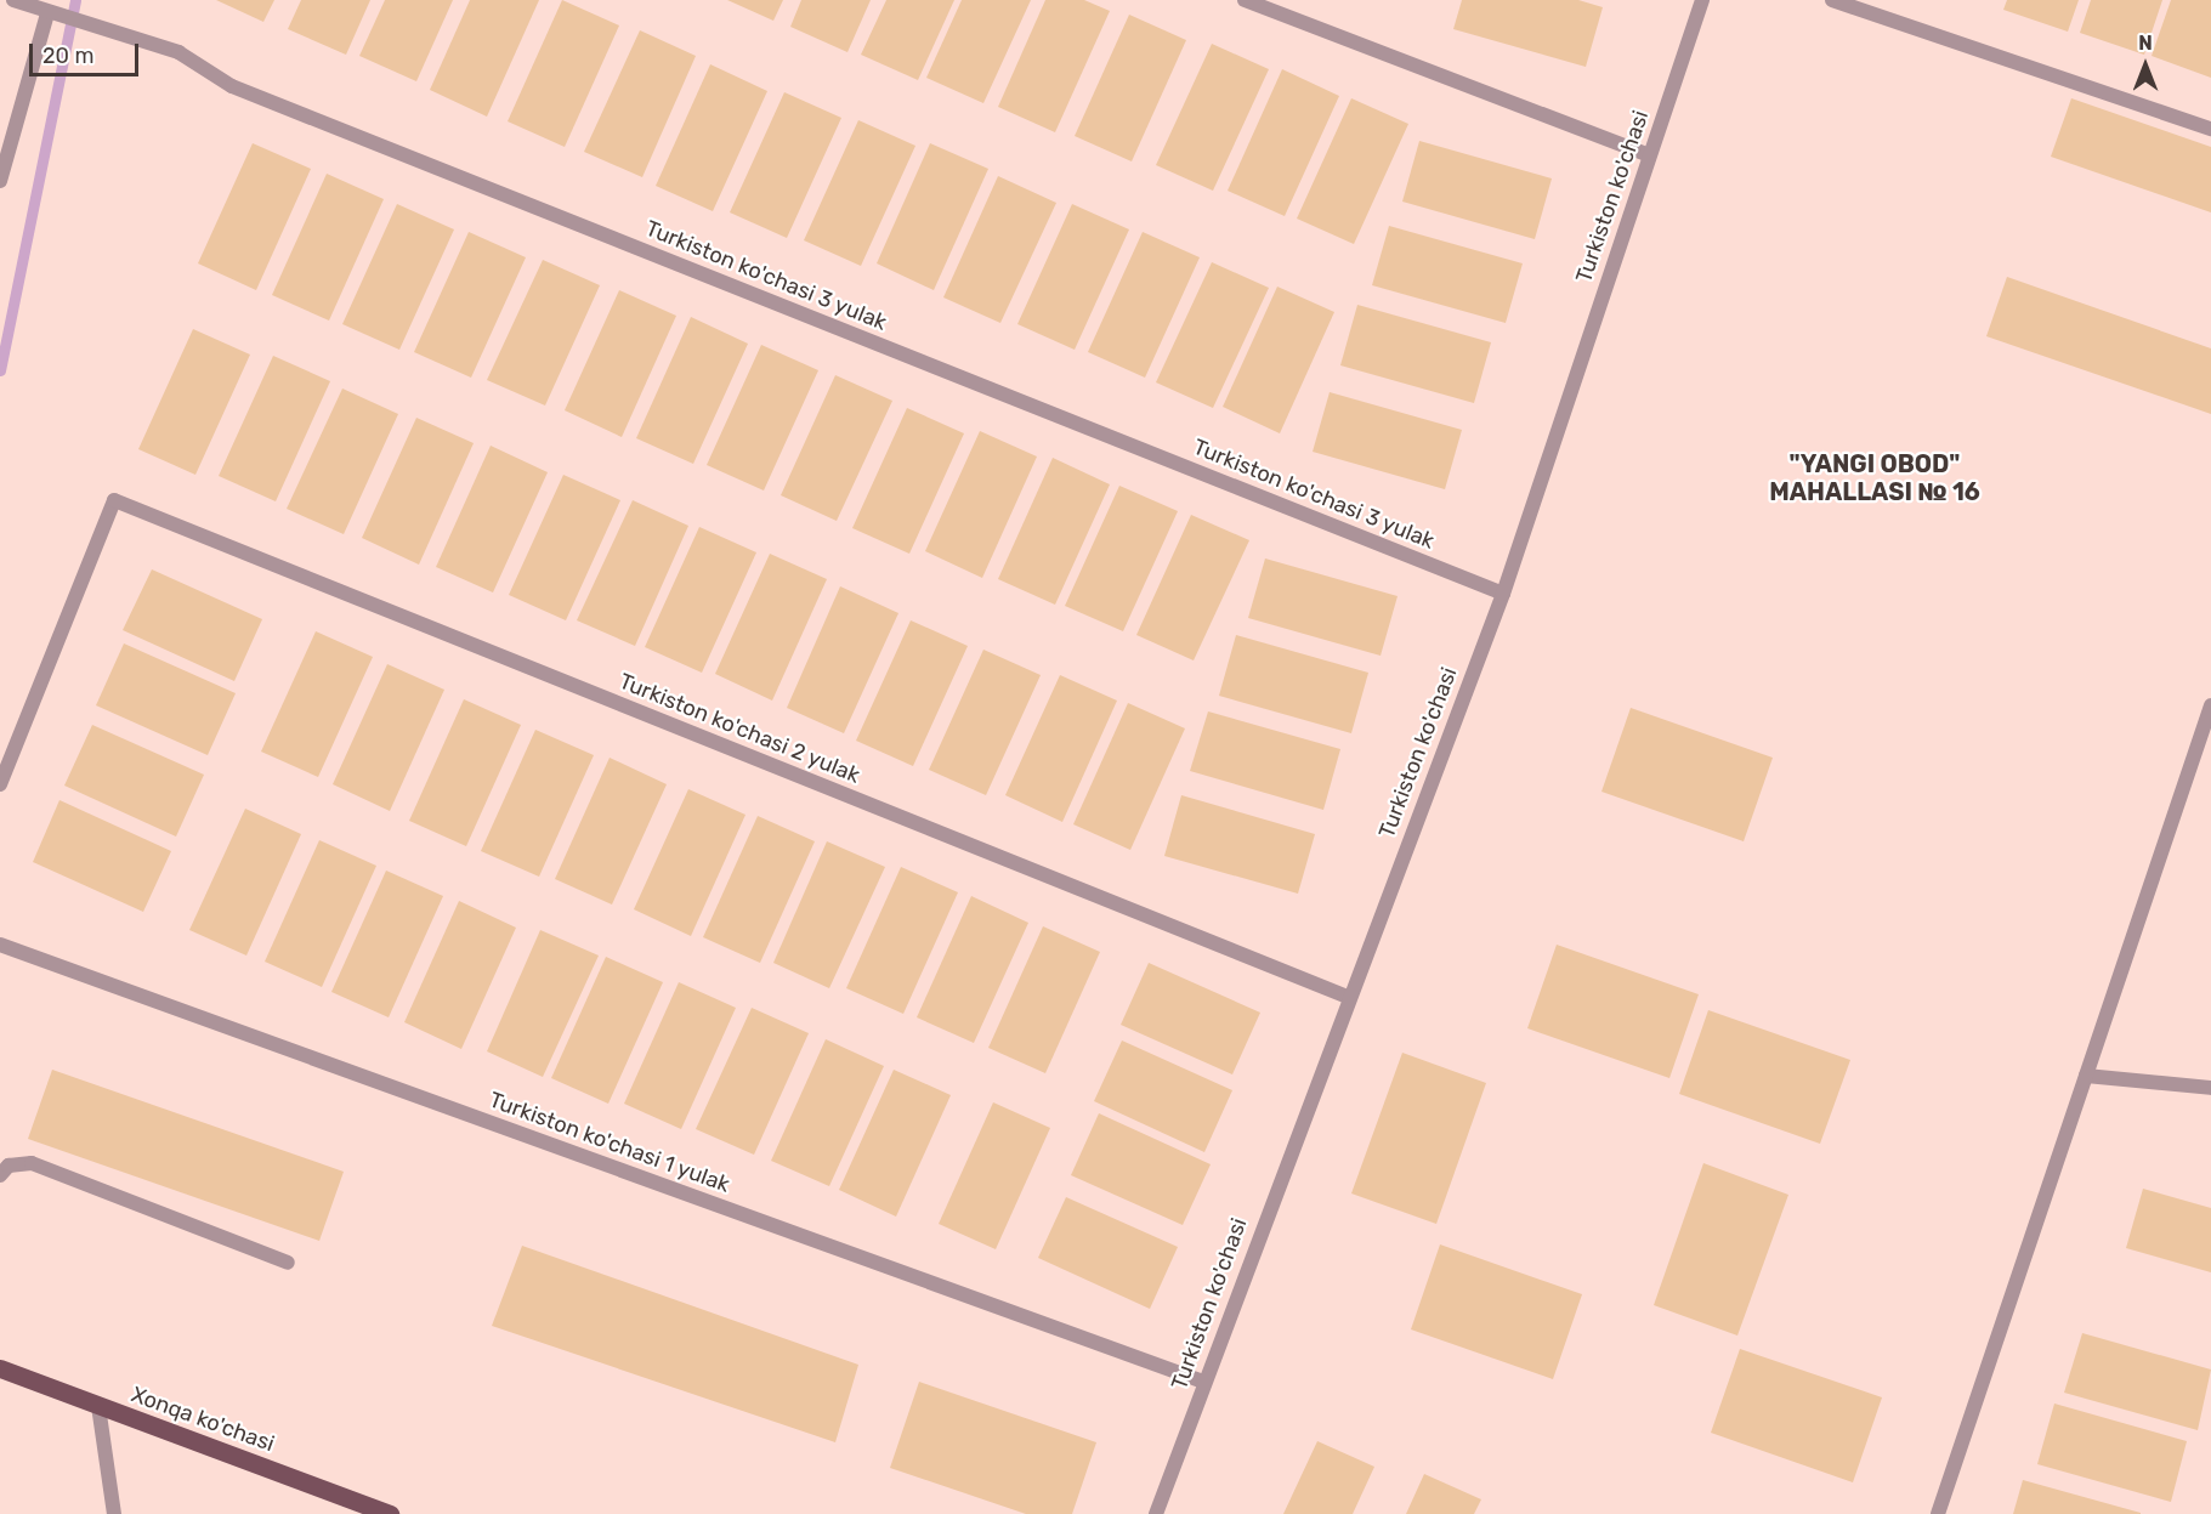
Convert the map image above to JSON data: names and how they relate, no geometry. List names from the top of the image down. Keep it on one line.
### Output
{"streets":{"main road":["Xonqa ko'chasi"],"street":["Turkiston ko'chasi","Turkiston ko'chasi 3 yulak","Turkiston ko'chasi 2 yulak","Turkiston ko'chasi 1 yulak"]},"crossings":[["Turkiston ko'chasi","Turkiston ko'chasi 3 yulak"],["Turkiston ko'chasi","Turkiston ko'chasi 2 yulak"],["Turkiston ko'chasi","Turkiston ko'chasi 1 yulak"]],"districts":["\"YANGI OBOD\" MAHALLASI № 16"],"scale_bar":"20 m","north":"top"}
